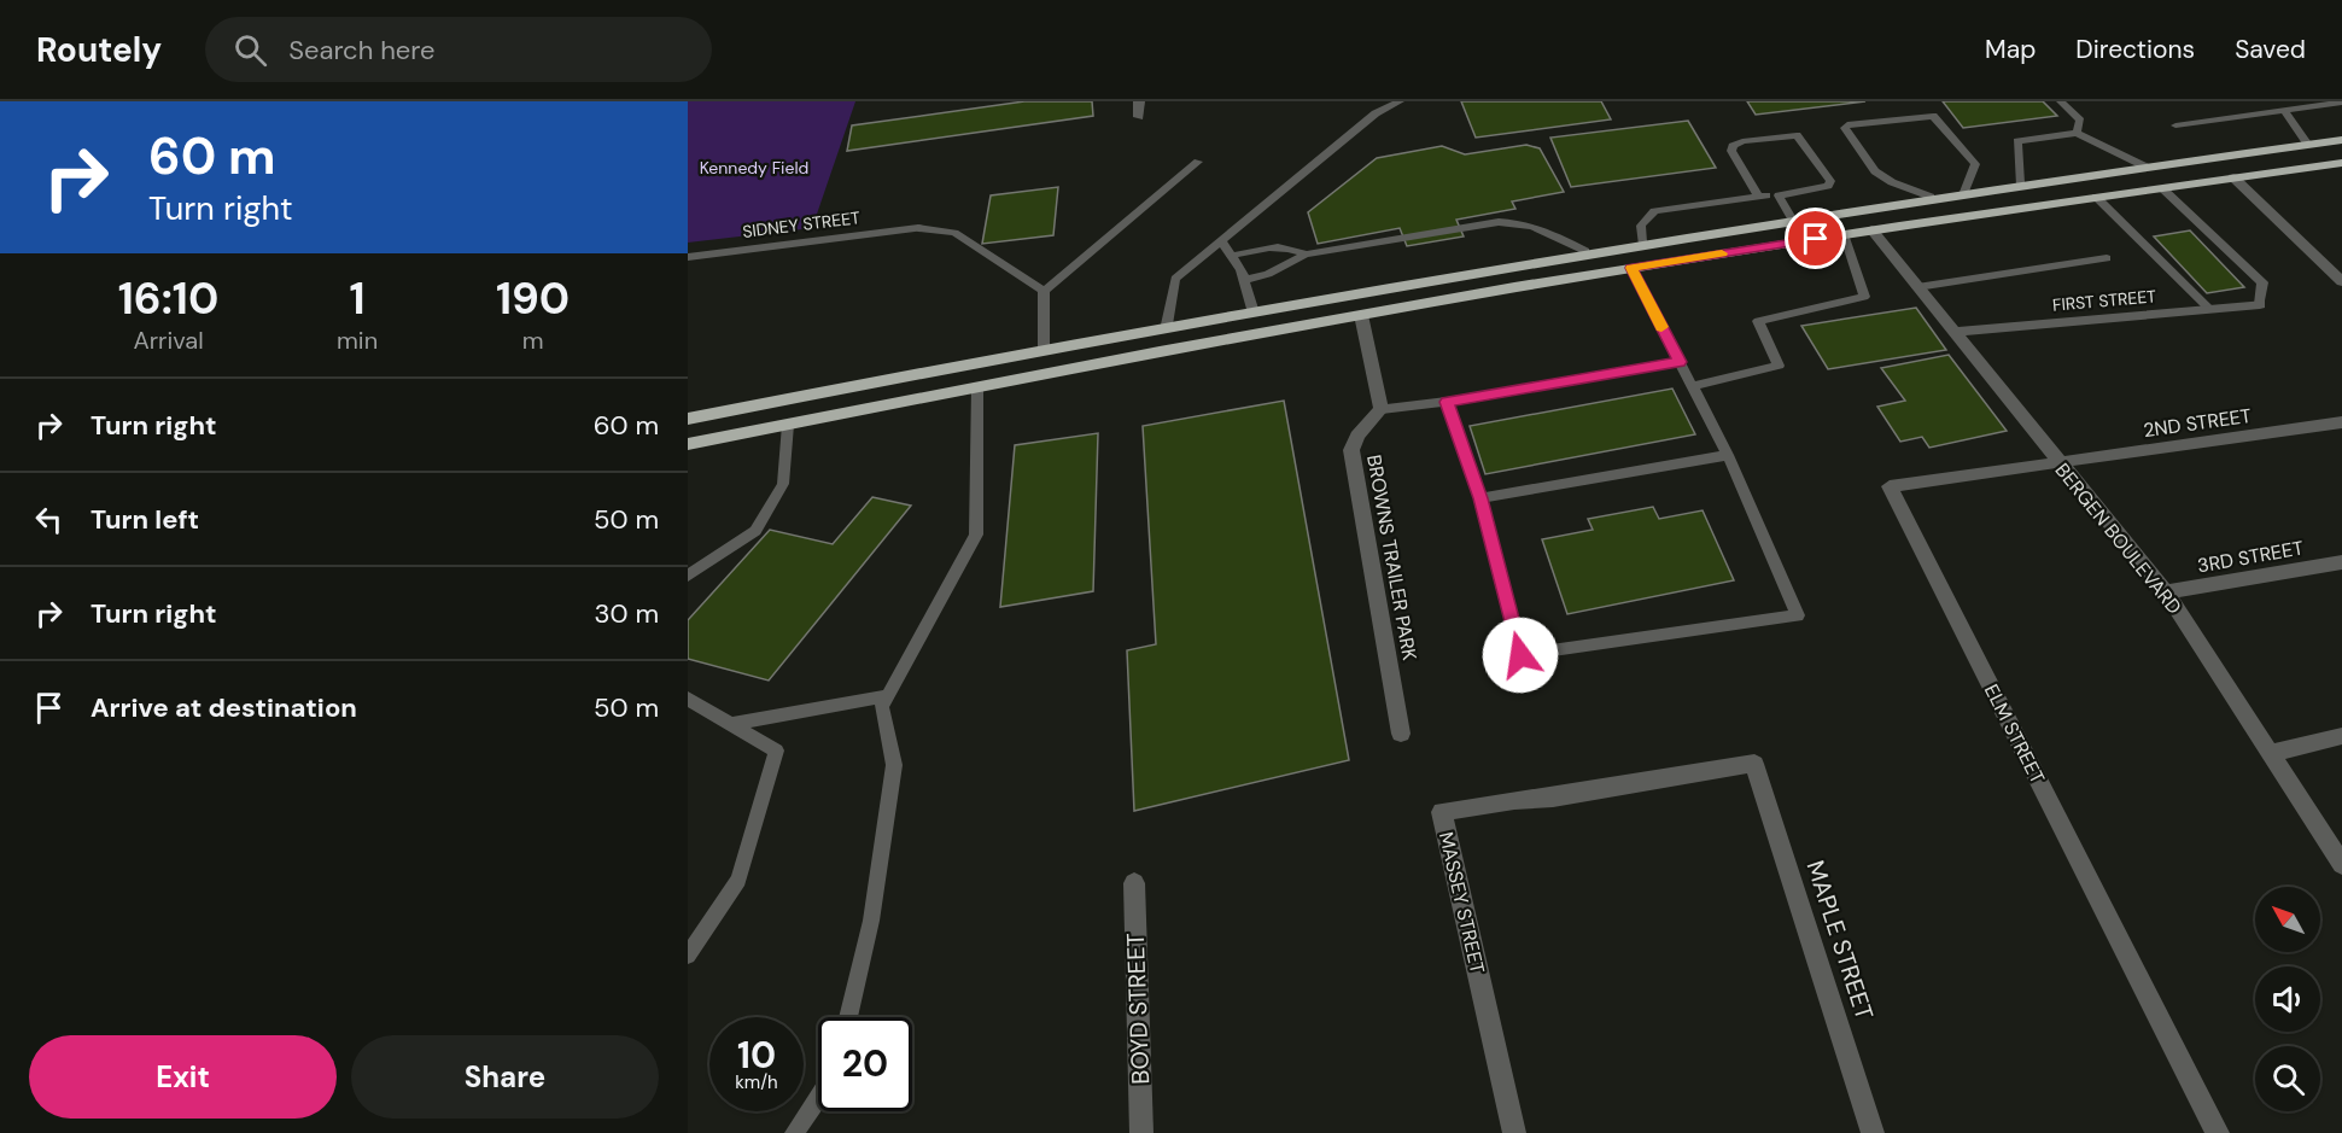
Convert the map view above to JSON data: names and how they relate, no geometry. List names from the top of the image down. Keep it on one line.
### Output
{"streets":{"street":["SIDNEY STREET","FIRST STREET","2ND STREET","BERGEN BOULEVARD","3RD STREET","BROWNS TRAILER PARK","ELM STREET","MASSEY STREET","MAPLE STREET","BOYD STREET"]},"crossings":[["FIRST STREET","BERGEN BOULEVARD"],["2ND STREET","BERGEN BOULEVARD"],["2ND STREET","ELM STREET"],["BERGEN BOULEVARD","3RD STREET"],["BERGEN BOULEVARD","ELM STREET"],["MASSEY STREET","MAPLE STREET"]],"parks":["Kennedy Field"],"north":"top left","page":{"header":"Routely","search":"Search here","nav":["Map","Directions","Saved"],"turn":["60 m","Turn right"],"eta":["16:10","Arrival","1","min","190","m"],"list":[{"name":"Turn right","value":"60 m"},{"name":"Turn left","value":"50 m"},{"name":"Turn right","value":"30 m"},{"name":"Arrive at destination","value":"50 m"}],"speed":"10 km/h","limit":"20","buttons":["Exit","Share"]}}
